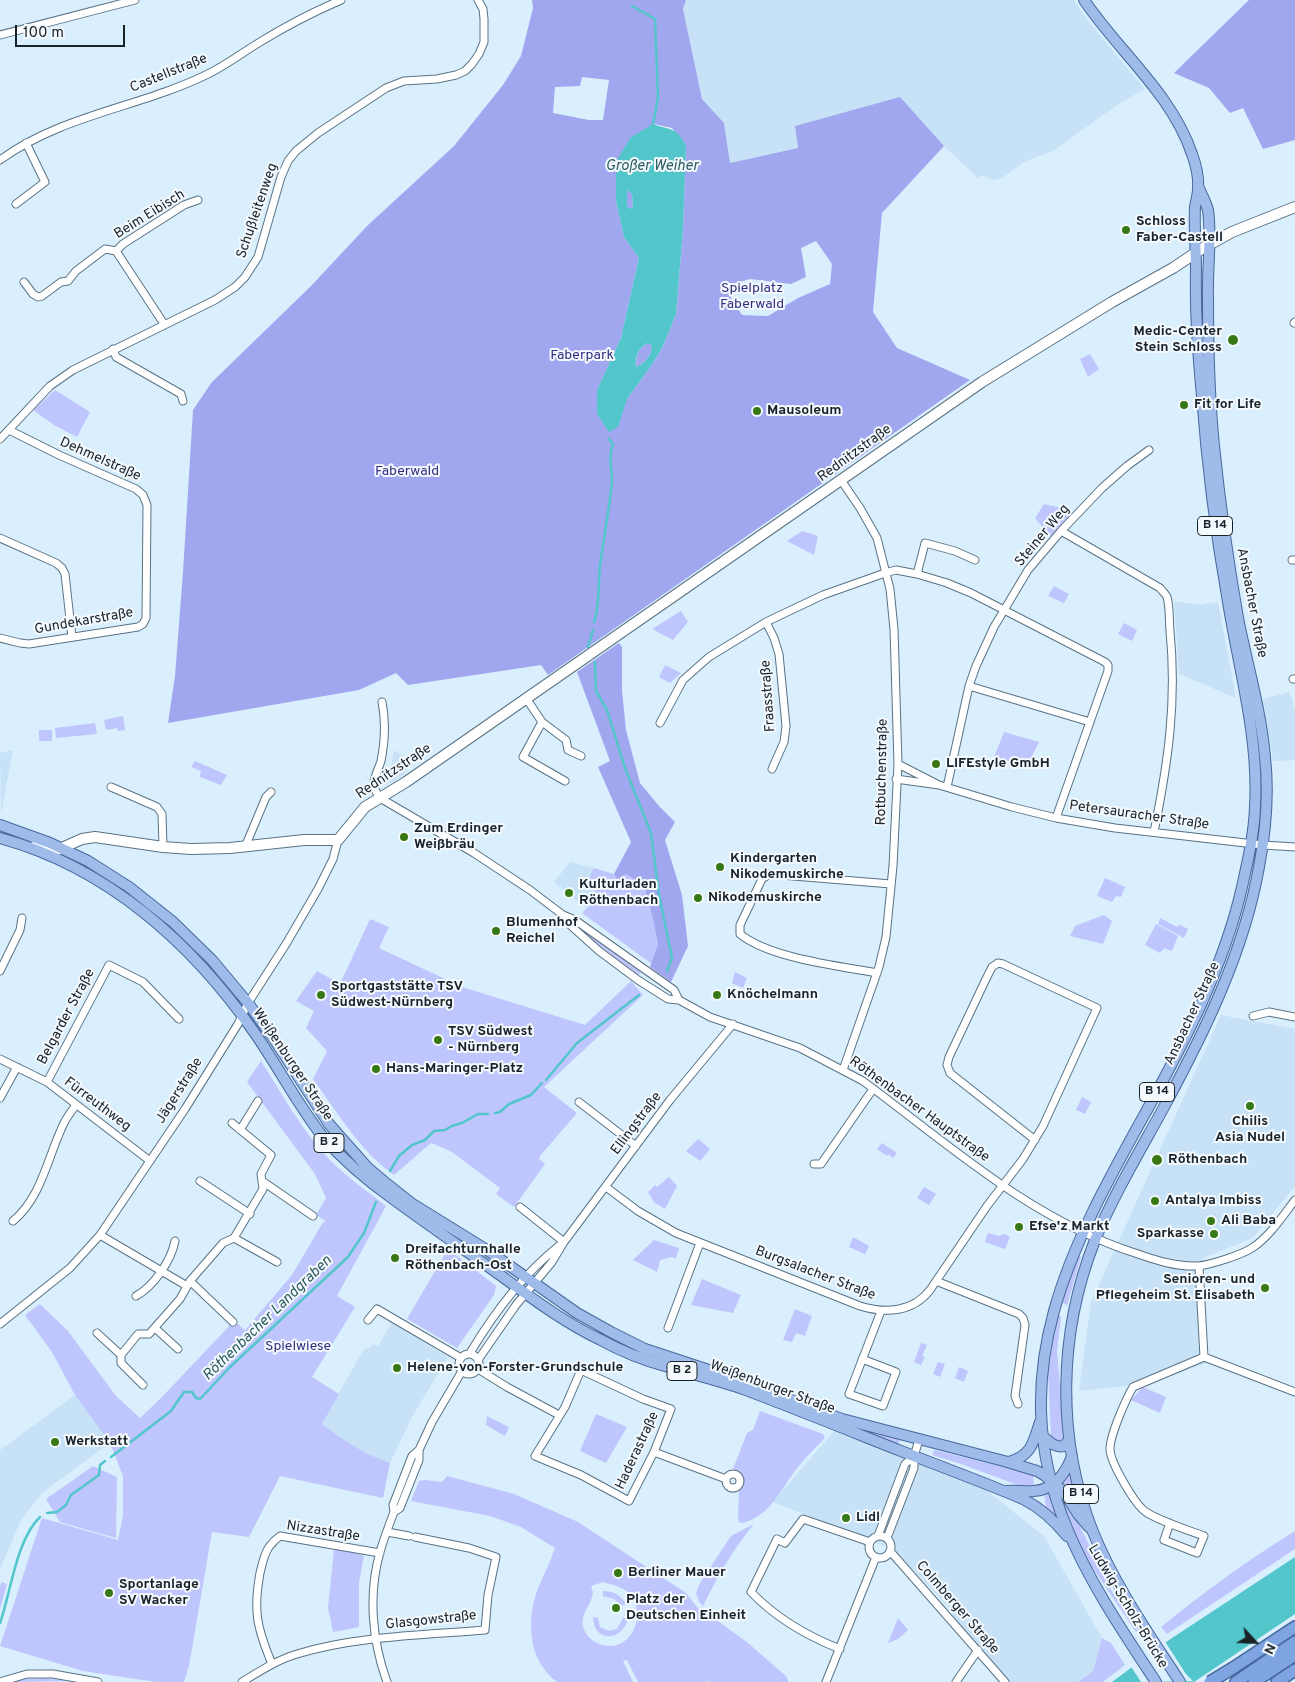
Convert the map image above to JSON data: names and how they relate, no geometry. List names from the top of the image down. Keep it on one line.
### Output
{"streets":{"main road":["Rednitzstraße","B 14","Ansbacher Straße","Weißenburger Straße","B 2","Ludwig-Scholz-Brücke"],"street":["Castellstraße","Schußleitenweg","Beim Eibisch","Dehmelstraße","Steiner Weg","Gundekarstraße","Fraasstraße","Rotbuchenstraße","Petersauracher Straße","Belgarder Straße","Jägerstraße","Fürreuthweg","Röthenbacher Hauptstraße","Ellingstraße","Burgsalacher Straße","Haderastraße","Nizzastraße","Colmberger Straße","Glasgowstraße"]},"crossings":[["Schußleitenweg","Beim Eibisch"],["Schußleitenweg","Dehmelstraße"],["Rednitzstraße","B 14"],["Rednitzstraße","Ansbacher Straße"],["Rednitzstraße","Rotbuchenstraße"],["Rednitzstraße","Jägerstraße"],["Rednitzstraße","Röthenbacher Hauptstraße"],["Dehmelstraße","Gundekarstraße"],["B 14","Ansbacher Straße"],["Steiner Weg","Petersauracher Straße"],["Ansbacher Straße","Petersauracher Straße"],["Ansbacher Straße","Weißenburger Straße"],["Ansbacher Straße","Röthenbacher Hauptstraße"],["Ansbacher Straße","B 2"],["Ansbacher Straße","Ludwig-Scholz-Brücke"],["Rotbuchenstraße","Petersauracher Straße"],["Rotbuchenstraße","Röthenbacher Hauptstraße"],["Belgarder Straße","Fürreuthweg"],["Weißenburger Straße","Jägerstraße"],["Weißenburger Straße","Ellingstraße"],["Weißenburger Straße","B 2"],["Weißenburger Straße","Ludwig-Scholz-Brücke"],["Jägerstraße","Fürreuthweg"],["Röthenbacher Hauptstraße","Ellingstraße"],["Röthenbacher Hauptstraße","Burgsalacher Straße"],["Ellingstraße","Burgsalacher Straße"],["B 2","Ludwig-Scholz-Brücke"]],"water":["Großer Weiher","Röthenbacher Landgraben"],"parks":["Spielplatz Faberwald","Faberpark","Faberwald","Spielwiese"],"places":["Schloss Faber-Castell","Medic-Center Stein Schloss","Fit for Life","Mausoleum","LIFEstyle GmbH","Zum Erdinger Weißbräu","Kindergarten Nikodemuskirche","Kulturladen Röthenbach","Nikodemuskirche","Blumenhof Reichel","Sportgaststätte TSV Südwest-Nürnberg","Knöchelmann","TSV Südwest - Nürnberg","Hans-Maringer-Platz","Chilis Asia Nudel","Röthenbach","Antalya Imbiss","Ali Baba","Efse'z Markt","Sparkasse","Dreifachturnhalle Röthenbach-Ost","Senioren- und Pflegeheim St. Elisabeth","Helene-von-Forster-Grundschule","Werkstatt","Lidl","Berliner Mauer","Sportanlage SV Wacker","Platz der Deutschen Einheit"],"scale_bar":"100 m","north":"bottom right"}
